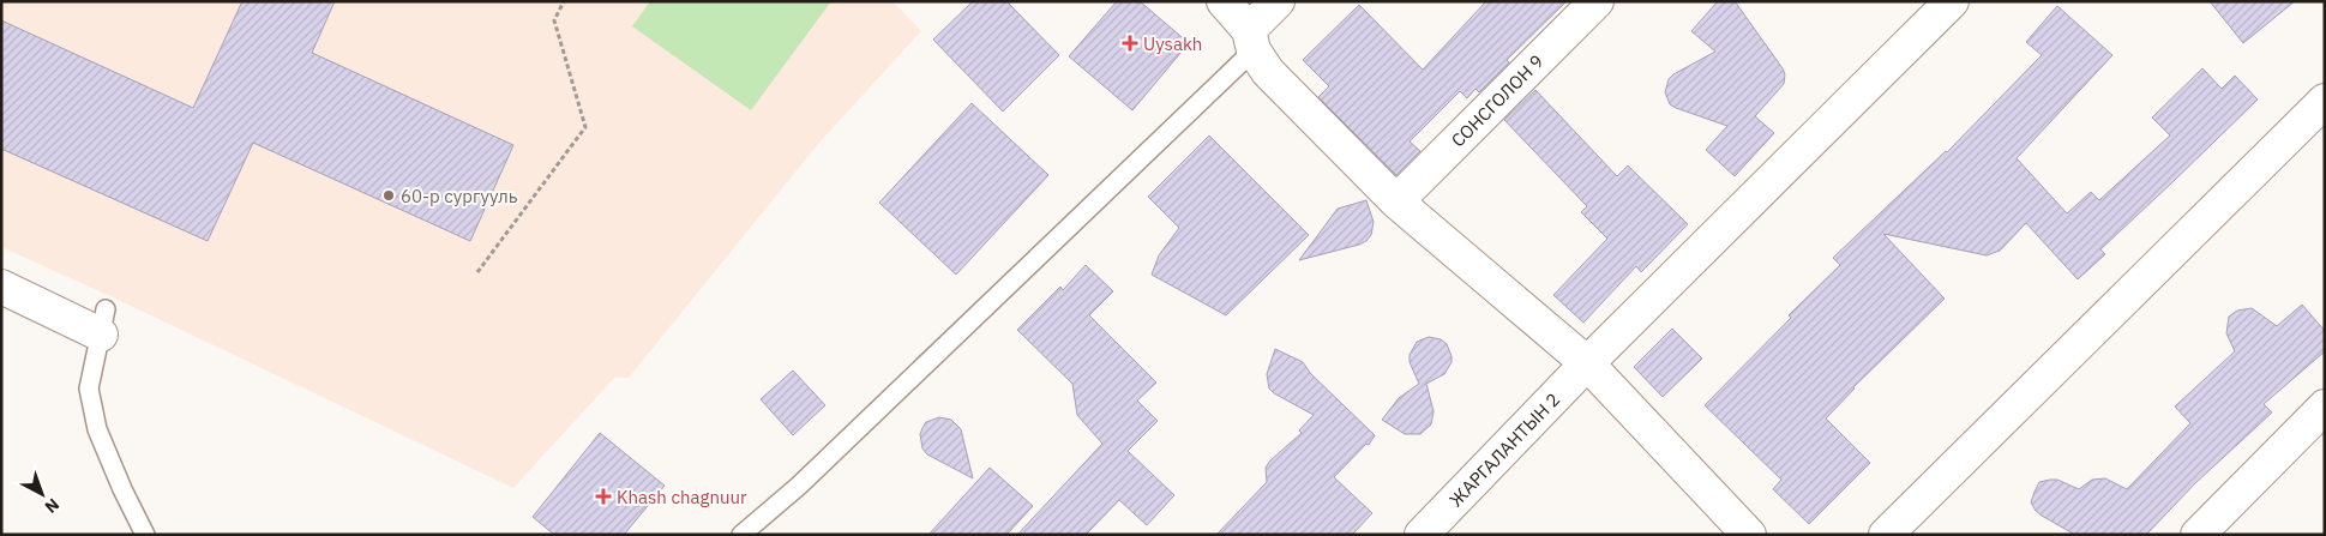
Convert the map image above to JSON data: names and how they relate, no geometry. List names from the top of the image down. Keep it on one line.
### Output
{"streets":{"street":["СОНСГОЛОН 9","ЖАРГАЛАНТЫН 2"]},"places":{"health":["Uysakh","Khash chagnuur"],"other":["60-р сургууль"]},"north":"bottom right"}
